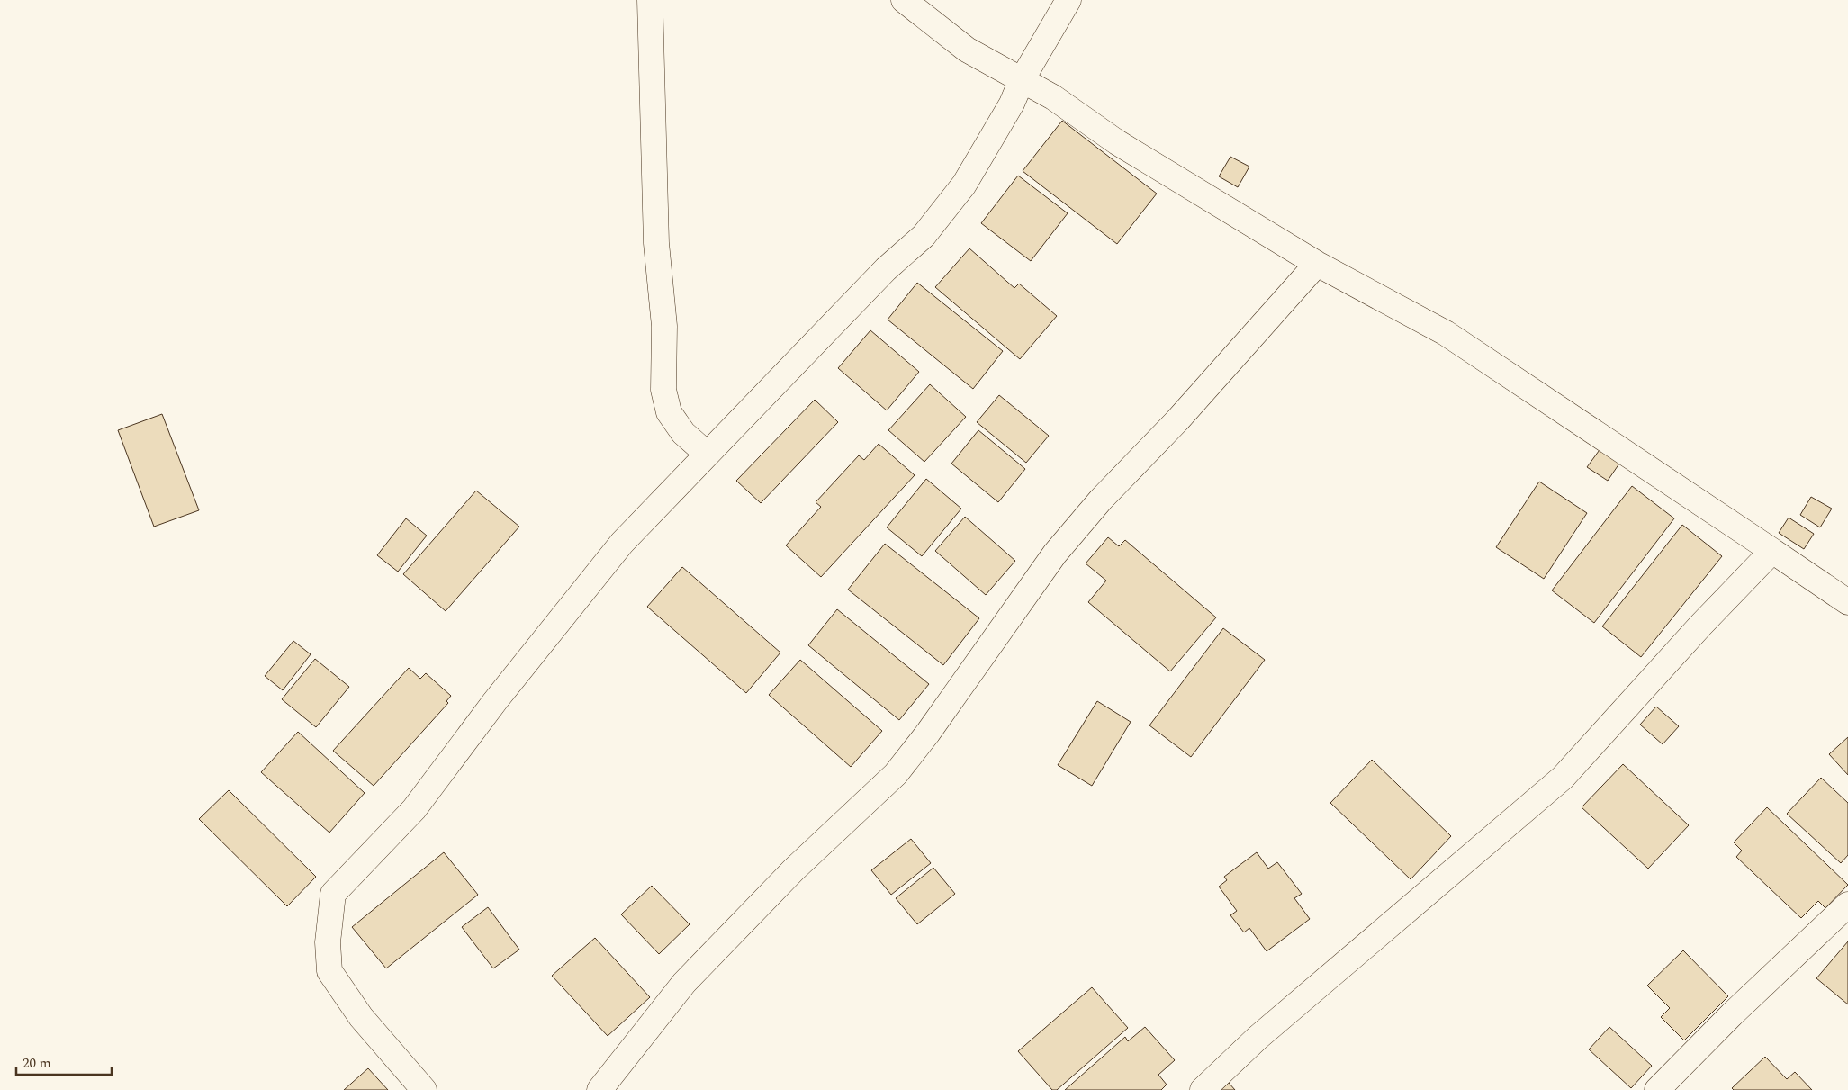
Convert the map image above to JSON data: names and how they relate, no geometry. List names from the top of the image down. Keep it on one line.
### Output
{"scale_bar":"20 m"}
